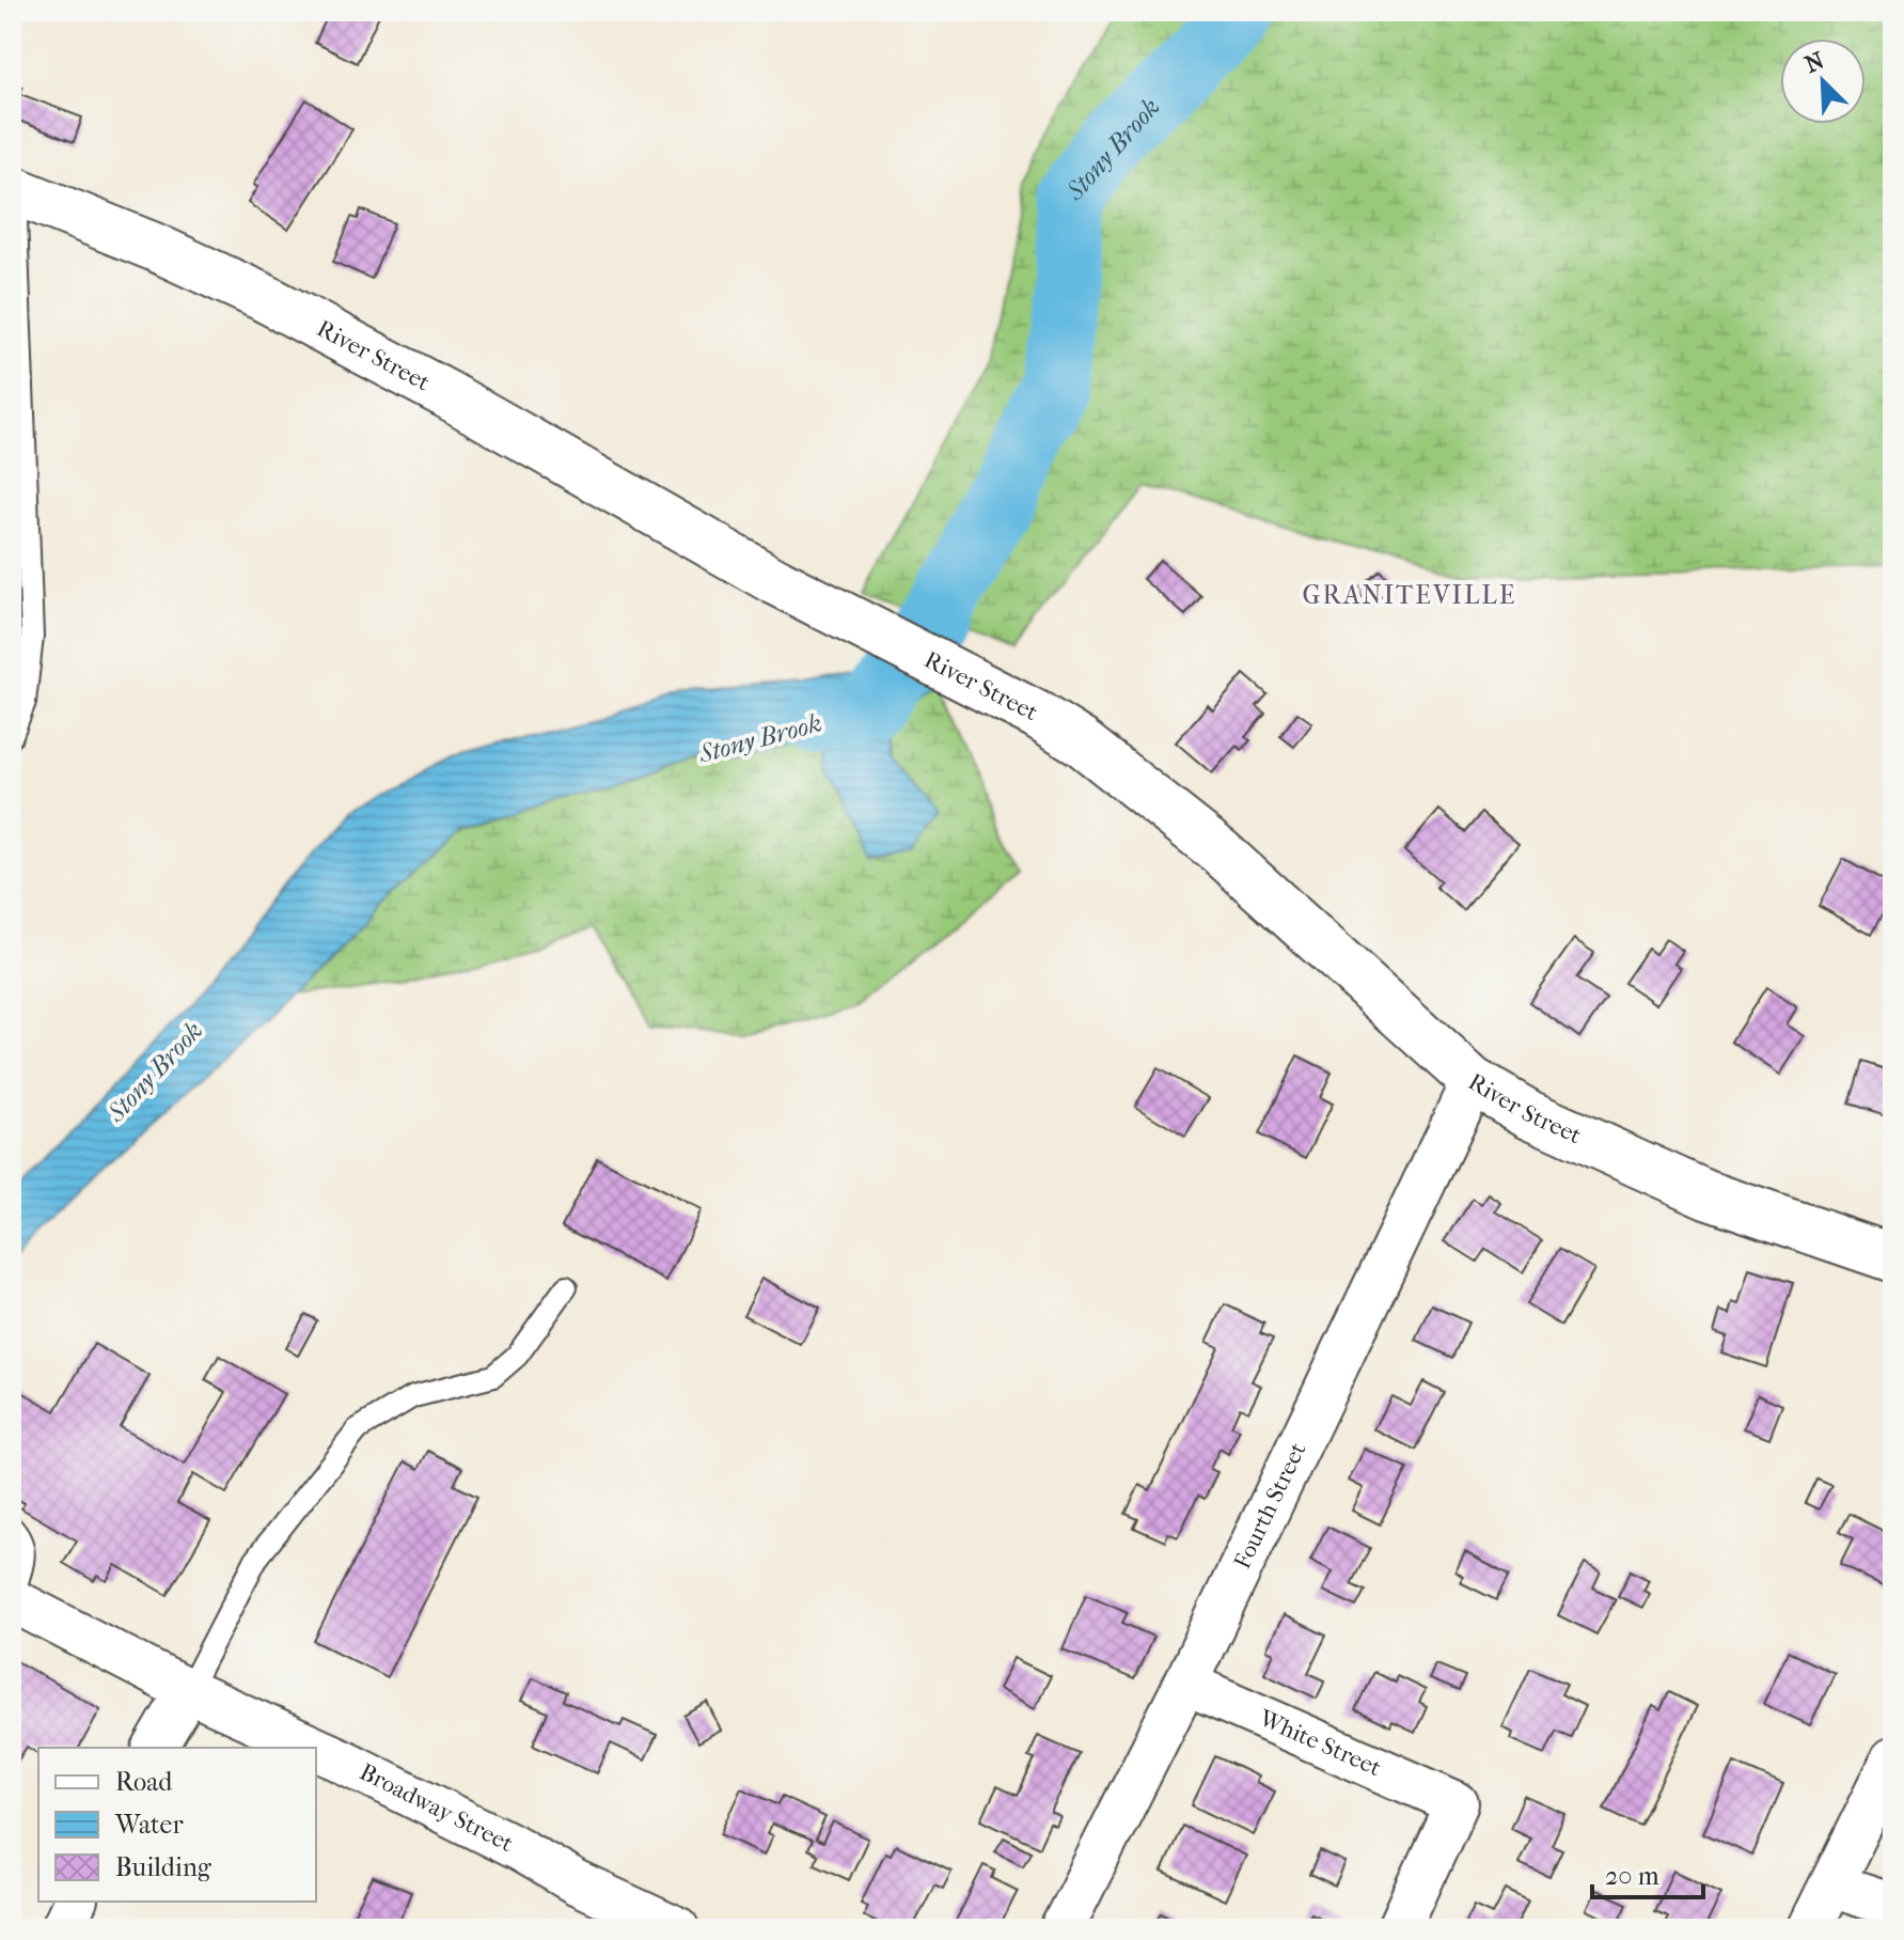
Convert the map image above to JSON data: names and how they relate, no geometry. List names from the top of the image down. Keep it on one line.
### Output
{"streets":{"main road":["River Street"],"street":["Fourth Street","White Street","Broadway Street"]},"crossings":[["River Street","Fourth Street"],["Fourth Street","White Street"]],"districts":["GRANITEVILLE"],"water":["Stony Brook"],"legend":["Road","Water","Building"],"scale_bar":"20 m","north":"top left"}
